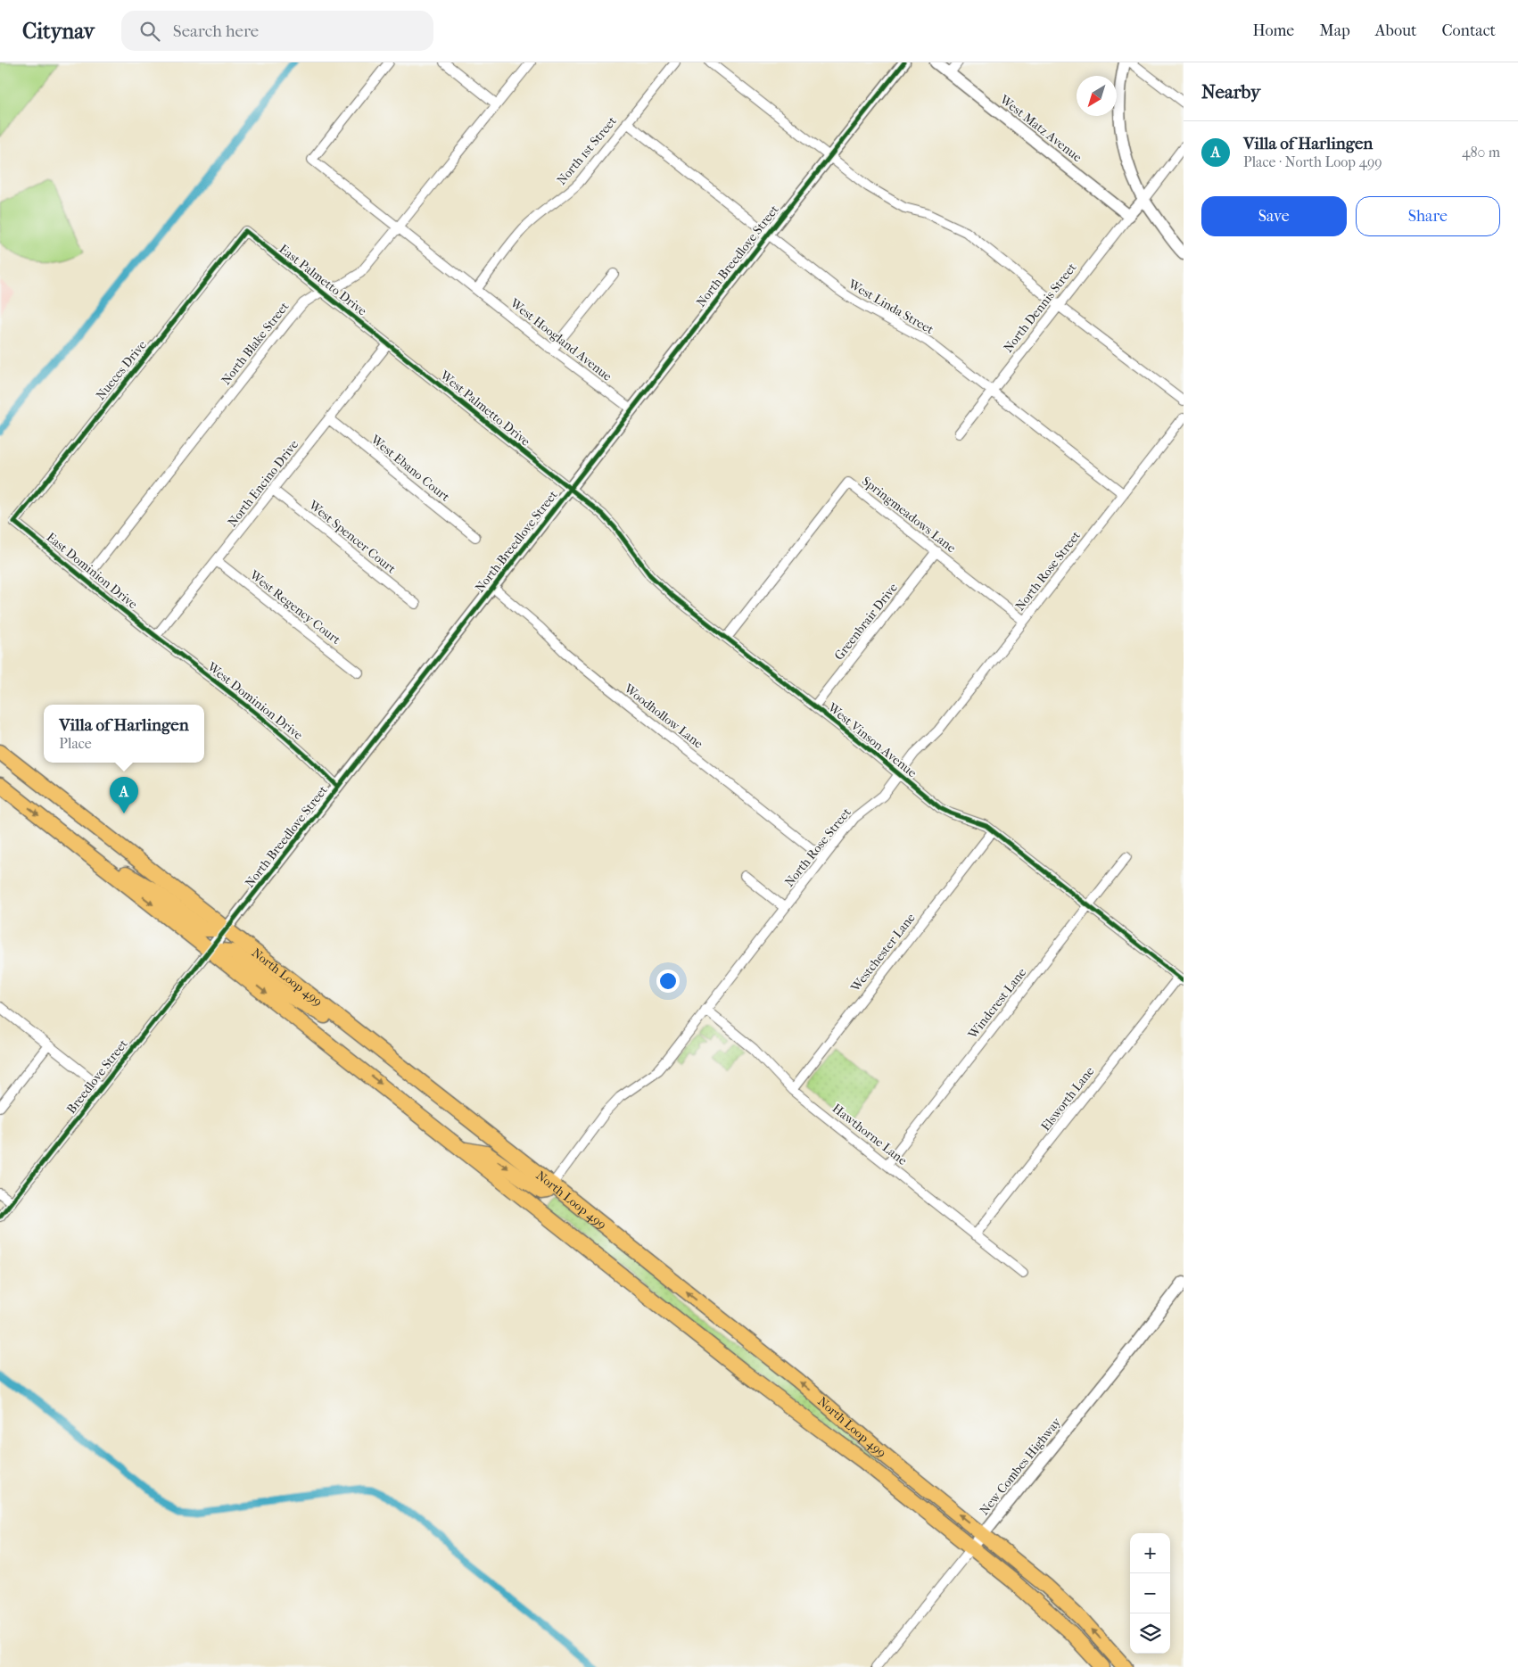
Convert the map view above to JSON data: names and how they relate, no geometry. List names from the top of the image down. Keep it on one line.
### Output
{"streets":{"main road":["North Loop 499"],"street":["West Matz Avenue","North 1st Street","North Breedlove Street","East Palmetto Drive","West Linda Street","North Dennis Street","West Hoogland Avenue","North Blake Street","Nueces Drive","West Palmetto Drive","West Ebano Court","North Encino Drive","Springmeadows Lane","West Spencer Court","East Dominion Drive","North Rose Street","West Regency Court","Greenbrair Drive","West Dominion Drive","Woodhollow Lane","West Vinson Avenue","Westchester Lane","Windcrest Lane","Breedlove Street","Elsworth Lane","Hawthorne Lane","New Combes Highway"]},"crossings":[["West Matz Avenue","North Dennis Street"],["North 1st Street","West Linda Street"],["North 1st Street","West Hoogland Avenue"],["North Breedlove Street","West Linda Street"],["North Breedlove Street","West Hoogland Avenue"],["North Breedlove Street","West Palmetto Drive"],["North Breedlove Street","West Dominion Drive"],["North Breedlove Street","Woodhollow Lane"],["North Breedlove Street","West Vinson Avenue"],["North Breedlove Street","North Loop 499"],["North Breedlove Street","Breedlove Street"],["East Palmetto Drive","North Blake Street"],["East Palmetto Drive","Nueces Drive"],["East Palmetto Drive","West Palmetto Drive"],["East Palmetto Drive","North Encino Drive"],["West Linda Street","North Dennis Street"],["West Linda Street","North Rose Street"],["West Hoogland Avenue","North Blake Street"],["North Blake Street","East Dominion Drive"],["Nueces Drive","East Dominion Drive"],["West Palmetto Drive","North Encino Drive"],["West Palmetto Drive","West Vinson Avenue"],["West Ebano Court","North Encino Drive"],["North Encino Drive","West Spencer Court"],["North Encino Drive","East Dominion Drive"],["North Encino Drive","West Regency Court"],["North Encino Drive","West Dominion Drive"],["Springmeadows Lane","North Rose Street"],["Springmeadows Lane","Greenbrair Drive"],["Springmeadows Lane","West Vinson Avenue"],["East Dominion Drive","West Dominion Drive"],["North Rose Street","Woodhollow Lane"],["North Rose Street","West Vinson Avenue"],["North Rose Street","North Loop 499"],["North Rose Street","Hawthorne Lane"],["Greenbrair Drive","West Vinson Avenue"],["West Vinson Avenue","Westchester Lane"],["West Vinson Avenue","Windcrest Lane"],["West Vinson Avenue","Elsworth Lane"],["Westchester Lane","Hawthorne Lane"],["North Loop 499","Breedlove Street"],["North Loop 499","New Combes Highway"],["Windcrest Lane","Hawthorne Lane"],["Elsworth Lane","Hawthorne Lane"]],"north":"bottom left","page":{"header":"Citynav","search":"Search here","nav":["Home","Map","About","Contact"],"heading":"Nearby","list":[{"mark":"A","name":"Villa of Harlingen","note":"Place · North Loop 499","value":"480 m"}],"buttons":["Save","Share"],"popup":["Villa of Harlingen","Place"],"pins":"A","map_buttons":["+","−"]}}
